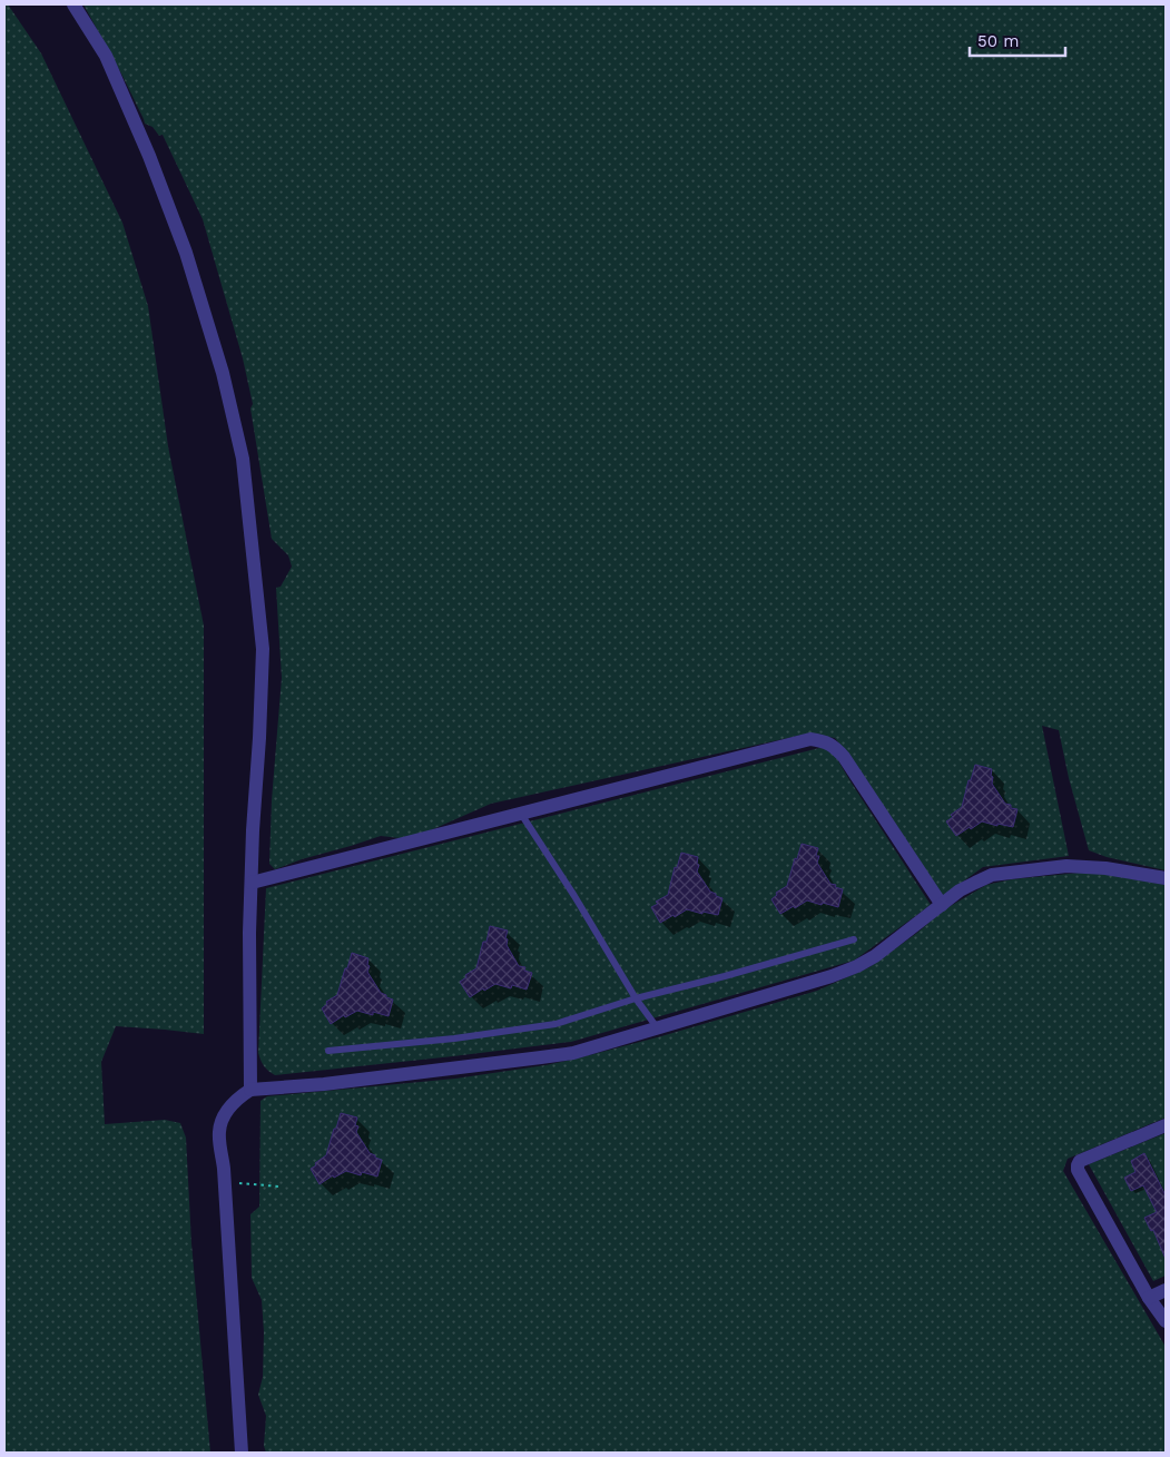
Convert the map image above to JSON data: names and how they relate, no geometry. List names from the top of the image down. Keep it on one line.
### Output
{"scale_bar":"50 m"}
